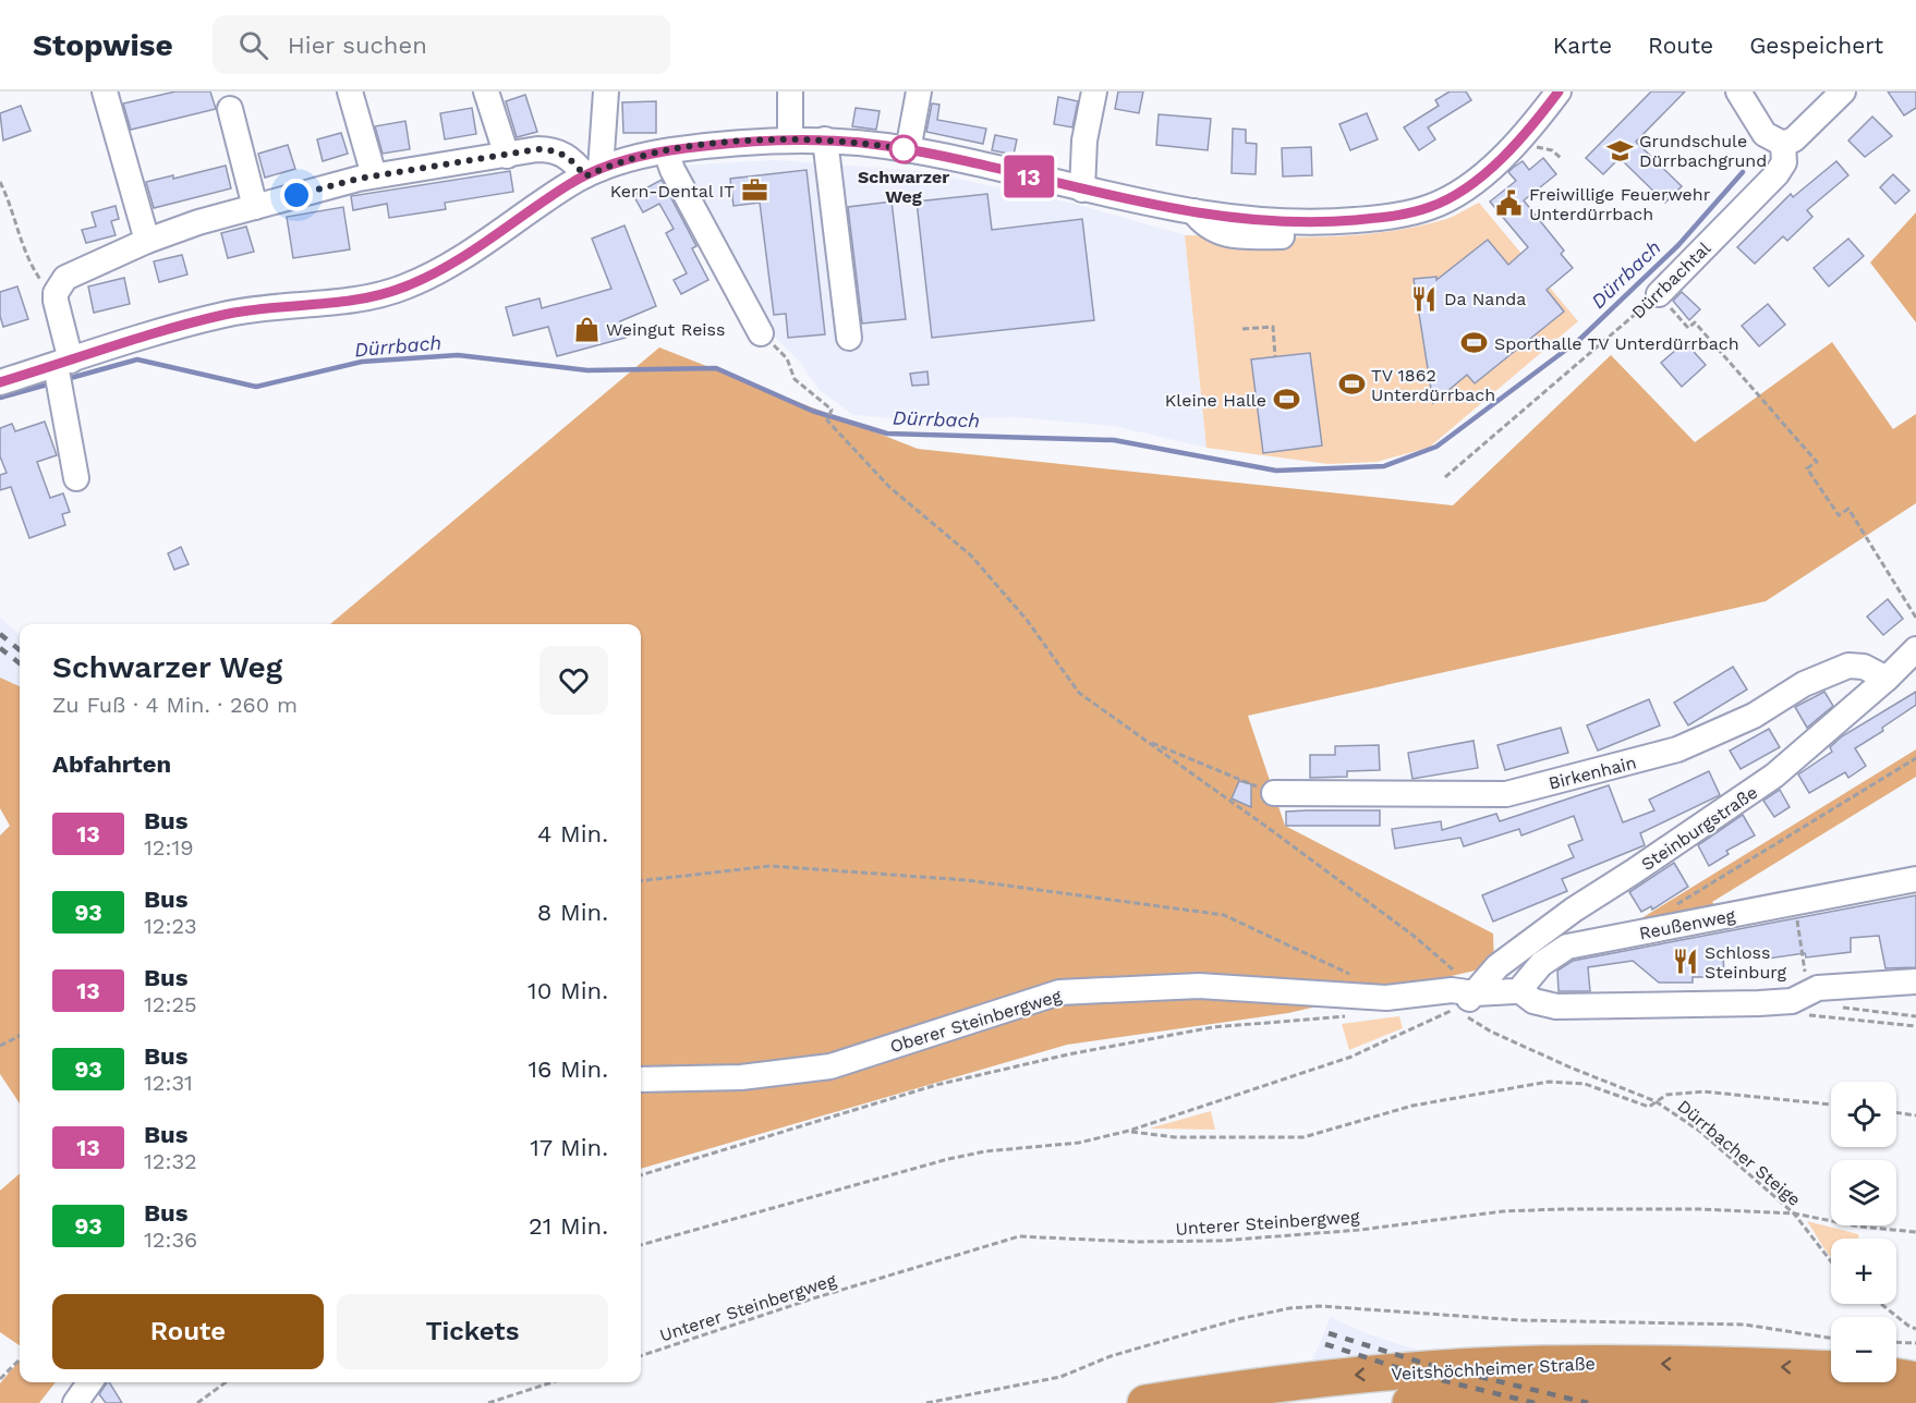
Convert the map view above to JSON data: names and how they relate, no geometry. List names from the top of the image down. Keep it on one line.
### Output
{"streets":{"highway":["Veitshöchheimer Straße"],"street":["Dürrbachtal","Birkenhain","Steinburgstraße","Reußenweg","Oberer Steinbergweg"],"path":["Dürrbacher Steige","Unterer Steinbergweg"]},"crossings":[["Birkenhain","Steinburgstraße"],["Steinburgstraße","Oberer Steinbergweg"],["Steinburgstraße","Dürrbacher Steige"],["Oberer Steinbergweg","Dürrbacher Steige"],["Dürrbacher Steige","Unterer Steinbergweg"]],"water":["Dürrbach"],"places":{"other":["Schwarzer Weg"],"school or university":["Grundschule Dürrbachgrund"],"office":["Kern-Dental IT"],"public building":["Freiwillige Feuerwehr Unterdürrbach"],"restaurant":["Da Nanda","Schloss Steinburg"],"shop":["Weingut Reiss"],"sports":["Sporthalle TV Unterdürrbach","TV 1862 Unterdürrbach","Kleine Halle"]},"lines":["bus line 13"],"page":{"header":"Stopwise","search":"Hier suchen","nav":["Karte","Route","Gespeichert"],"on_map":"13","heading":[["Schwarzer Weg","Zu Fuß · 4 Min. · 260 m"],"Abfahrten"],"list":[{"mark":"13","name":"Bus","note":"12:19","value":"4 Min."},{"mark":"93","name":"Bus","note":"12:23","value":"8 Min."},{"mark":"13","name":"Bus","note":"12:25","value":"10 Min."},{"mark":"93","name":"Bus","note":"12:31","value":"16 Min."},{"mark":"13","name":"Bus","note":"12:32","value":"17 Min."},{"mark":"93","name":"Bus","note":"12:36","value":"21 Min."}],"map_buttons":["+","−"],"buttons":["Route","Tickets"]}}
